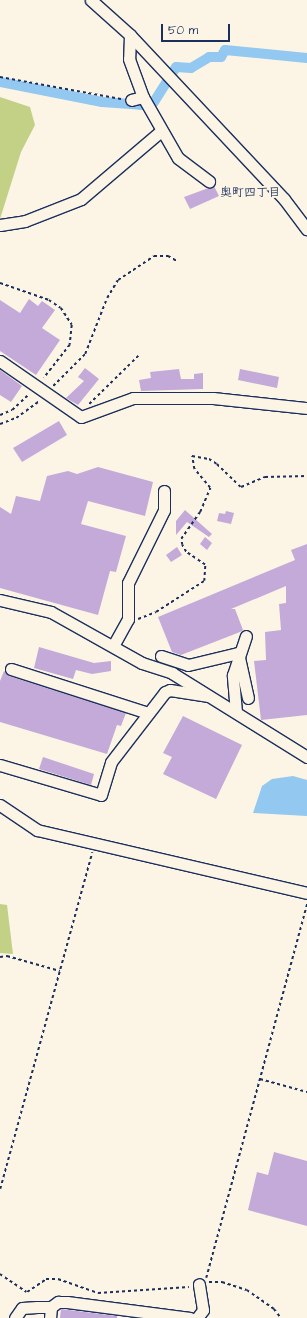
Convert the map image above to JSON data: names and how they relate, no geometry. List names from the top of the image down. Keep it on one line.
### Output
{"districts":["奥町四丁目"],"scale_bar":"50 m"}
